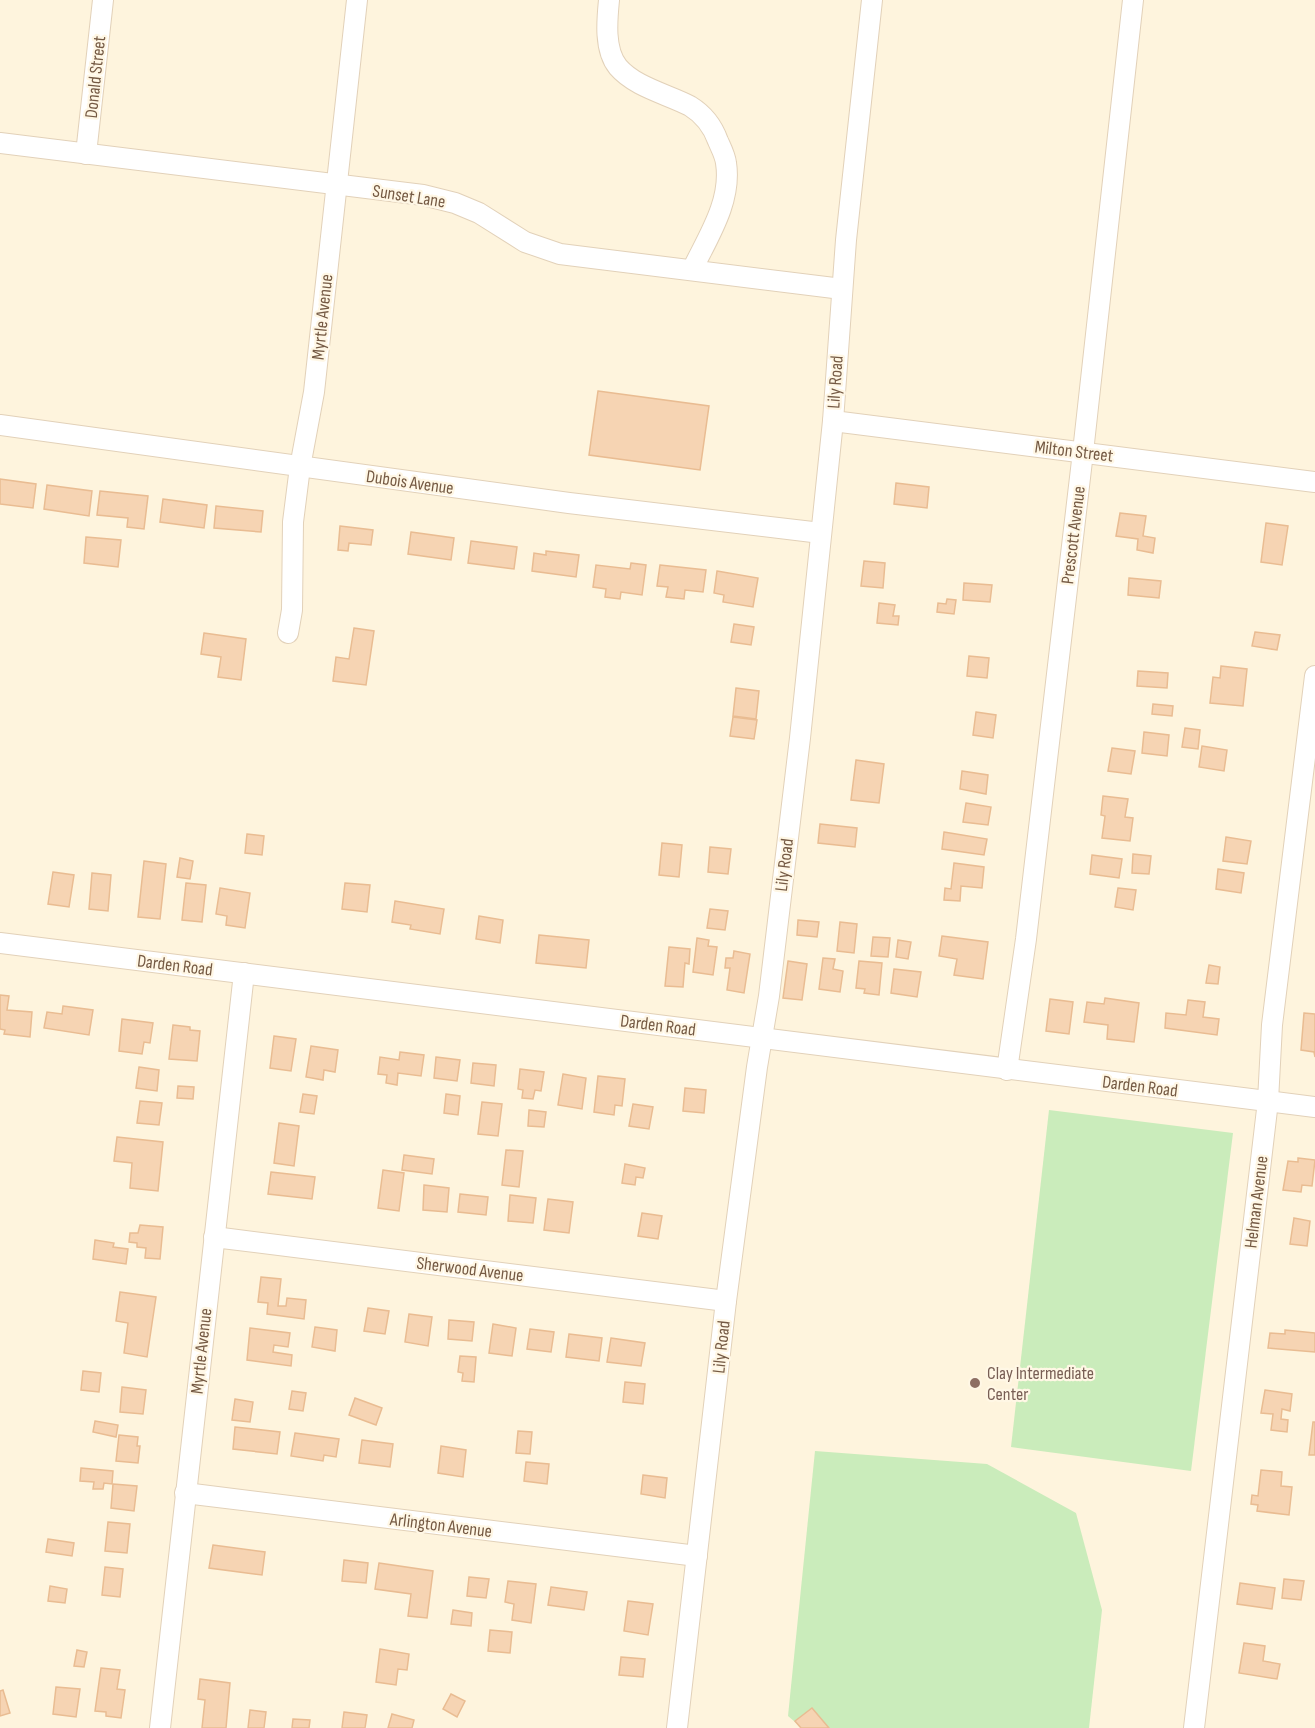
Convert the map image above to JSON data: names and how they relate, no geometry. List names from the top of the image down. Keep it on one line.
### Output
{"streets":{"street":["Donald Street","Sunset Lane","Myrtle Avenue","Lily Road","Milton Street","Dubois Avenue","Prescott Avenue","Darden Road","Helman Avenue","Sherwood Avenue","Arlington Avenue"]},"crossings":[["Donald Street","Sunset Lane"],["Sunset Lane","Myrtle Avenue"],["Sunset Lane","Lily Road"],["Myrtle Avenue","Dubois Avenue"],["Myrtle Avenue","Darden Road"],["Myrtle Avenue","Sherwood Avenue"],["Myrtle Avenue","Arlington Avenue"],["Lily Road","Milton Street"],["Lily Road","Dubois Avenue"],["Lily Road","Darden Road"],["Lily Road","Sherwood Avenue"],["Lily Road","Arlington Avenue"],["Milton Street","Prescott Avenue"],["Prescott Avenue","Darden Road"],["Darden Road","Helman Avenue"]],"places":["Clay Intermediate Center"]}
